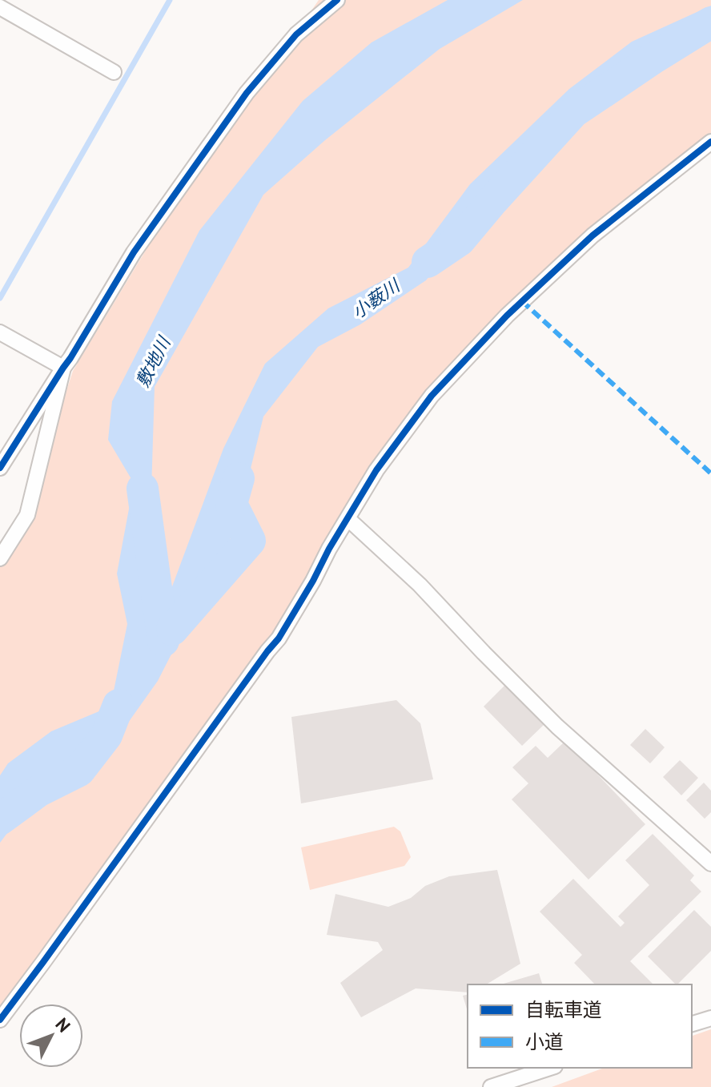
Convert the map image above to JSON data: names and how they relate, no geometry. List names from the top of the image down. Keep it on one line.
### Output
{"water":["小薮川","敷地川"],"legend":["自転車道","小道"],"north":"top right"}
